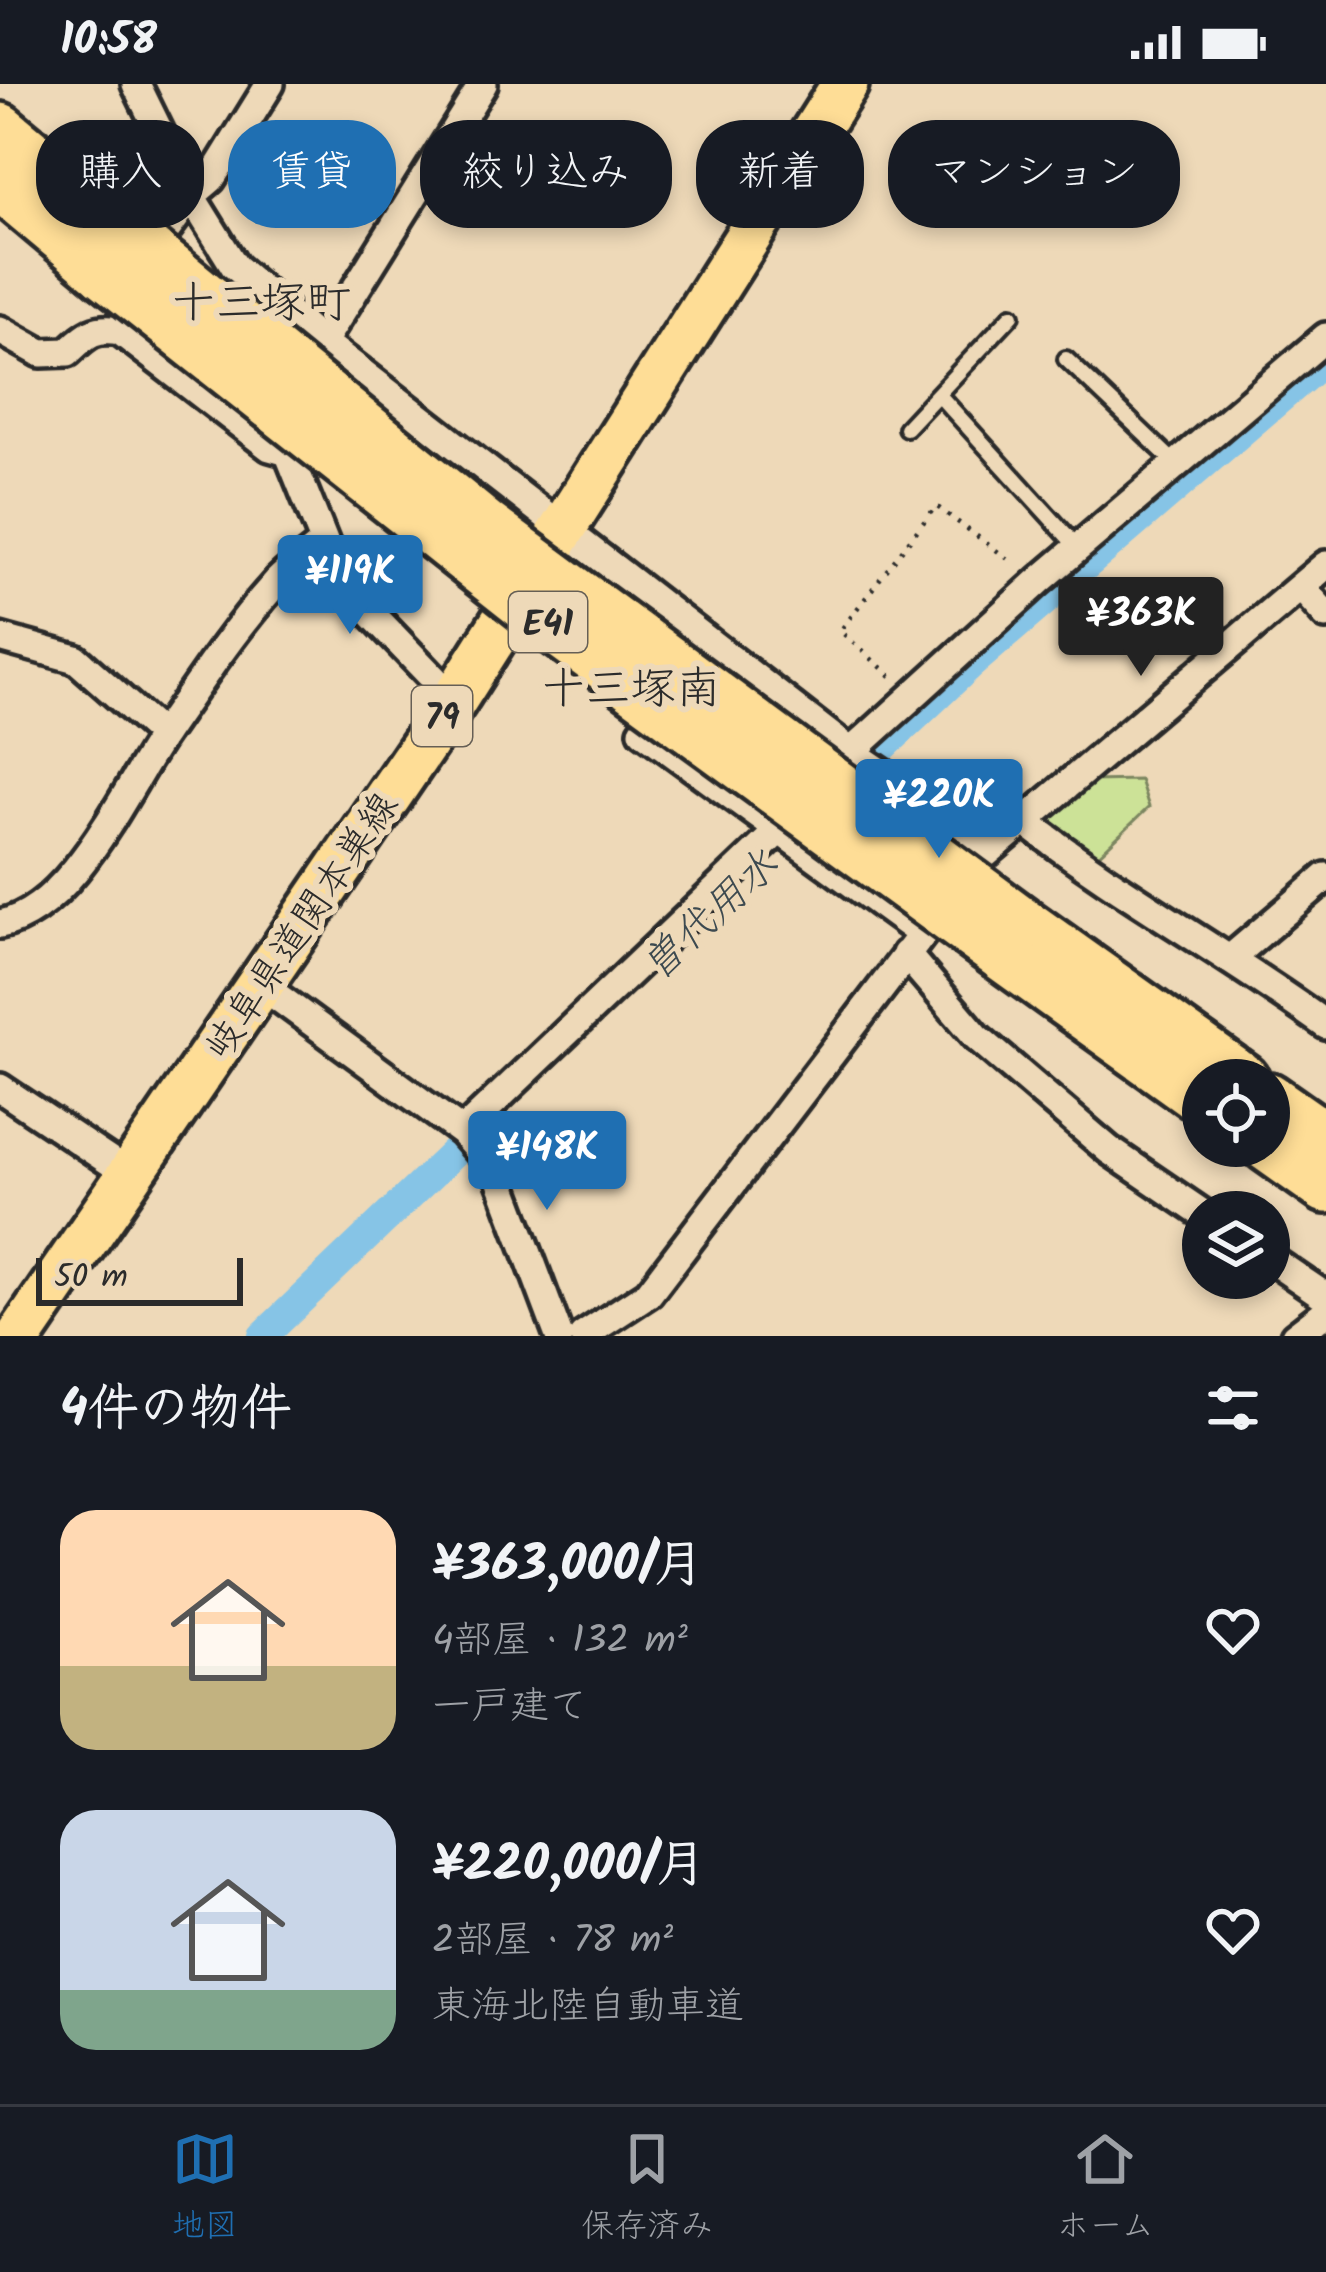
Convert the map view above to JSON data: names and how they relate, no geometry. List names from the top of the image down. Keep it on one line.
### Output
{"streets":{"highway":["E41"],"main road":["79","岐阜県道関本巣線"]},"districts":["十三塚町","十三塚南"],"water":["曽代用水"],"scale_bar":"50 m","page":{"status":"10:58","chip":["購入","賃貸","絞り込み","新着","マンション"],"price":["¥119K","¥363K","¥220K","¥148K"],"scale":"50 m","heading":"4件の物件","list":[{"name":"¥363,000/月","note":"4部屋 · 132 m² · 一戸建て"},{"name":"¥220,000/月","note":"2部屋 · 78 m² · 東海北陸自動車道"}],"tabs":["地図","保存済み","ホーム"]}}
